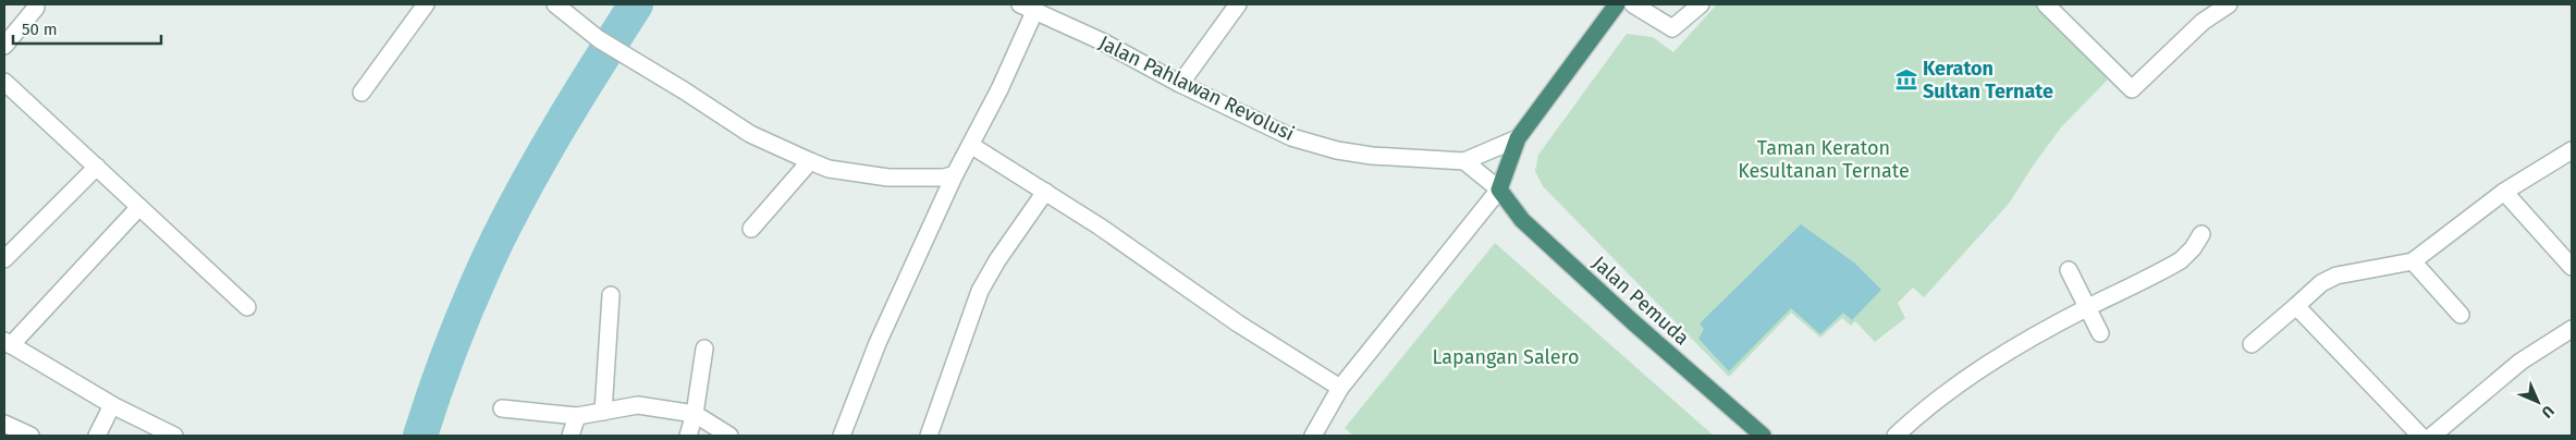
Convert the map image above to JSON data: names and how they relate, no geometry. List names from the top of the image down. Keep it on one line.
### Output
{"streets":{"highway":["Jalan Pemuda"],"street":["Jalan Pahlawan Revolusi"]},"parks":["Taman Keraton Kesultanan Ternate","Lapangan Salero"],"places":{"museum":["Keraton Sultan Ternate"]},"scale_bar":"50 m","north":"bottom right"}
